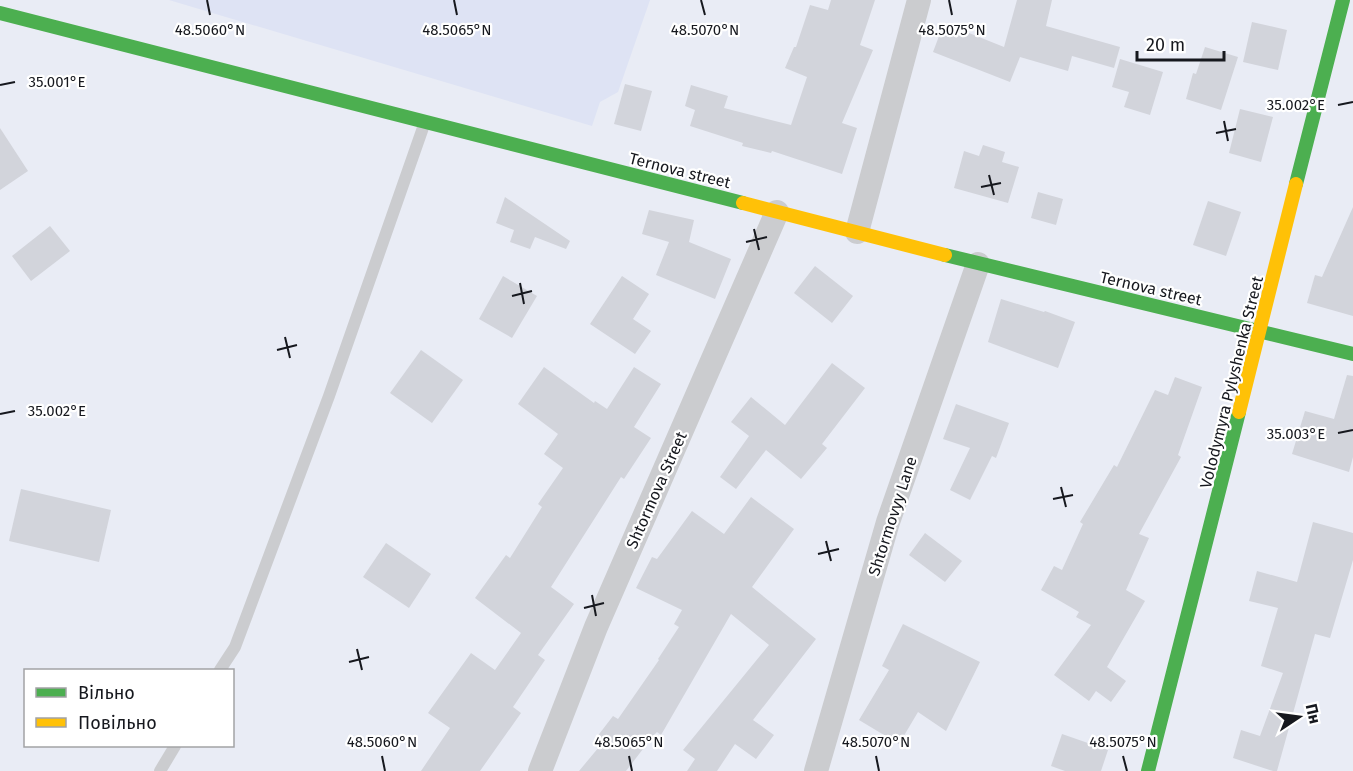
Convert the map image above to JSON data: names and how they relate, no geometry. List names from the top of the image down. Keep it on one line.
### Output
{"streets":{"street":["Ternova street","Volodymyra Pylyshenka Street","Shtormova Street","Shtormovyy Lane"]},"crossings":[["Ternova street","Volodymyra Pylyshenka Street"],["Ternova street","Shtormova Street"],["Ternova street","Shtormovyy Lane"]],"legend":["Вільно","Повільно"],"scale_bar":"20 m","north":"right","coordinates":["48.5060°N","48.5065°N","48.5070°N","48.5075°N","35.001°E","35.002°E","35.003°E"]}
